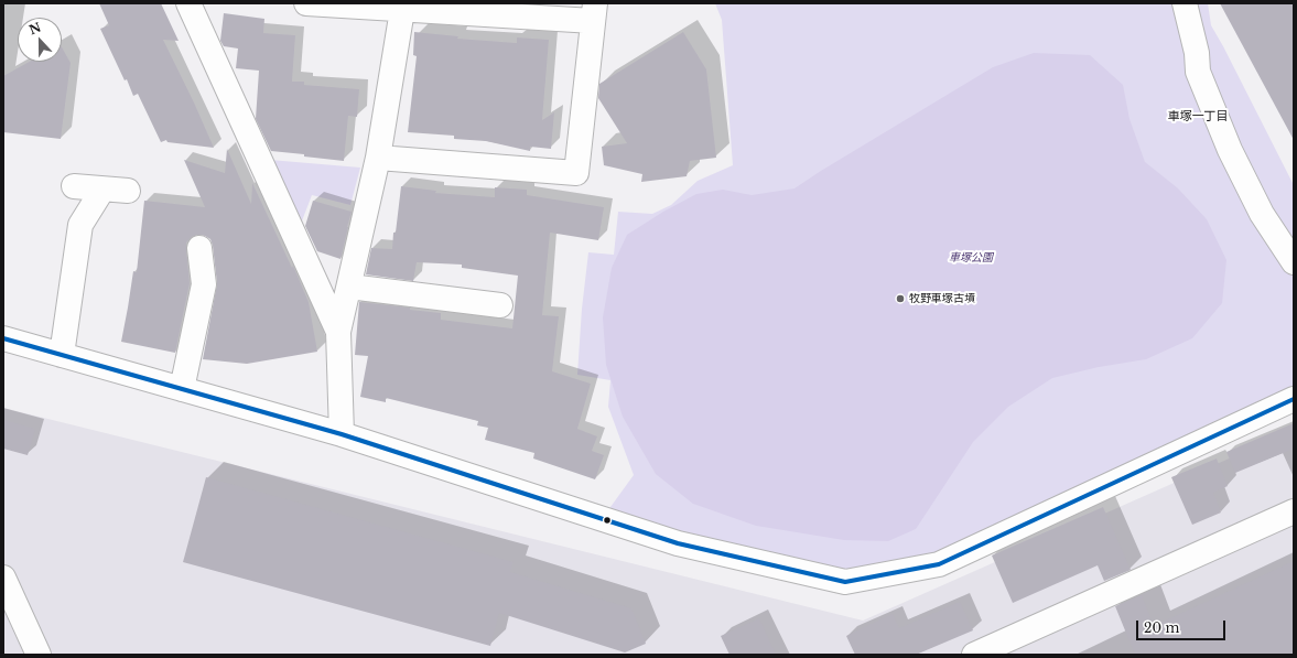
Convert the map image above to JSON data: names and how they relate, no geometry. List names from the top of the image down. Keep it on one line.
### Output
{"districts":["車塚一丁目"],"parks":["車塚公園"],"places":["牧野車塚古墳"],"scale_bar":"20 m","north":"top"}
